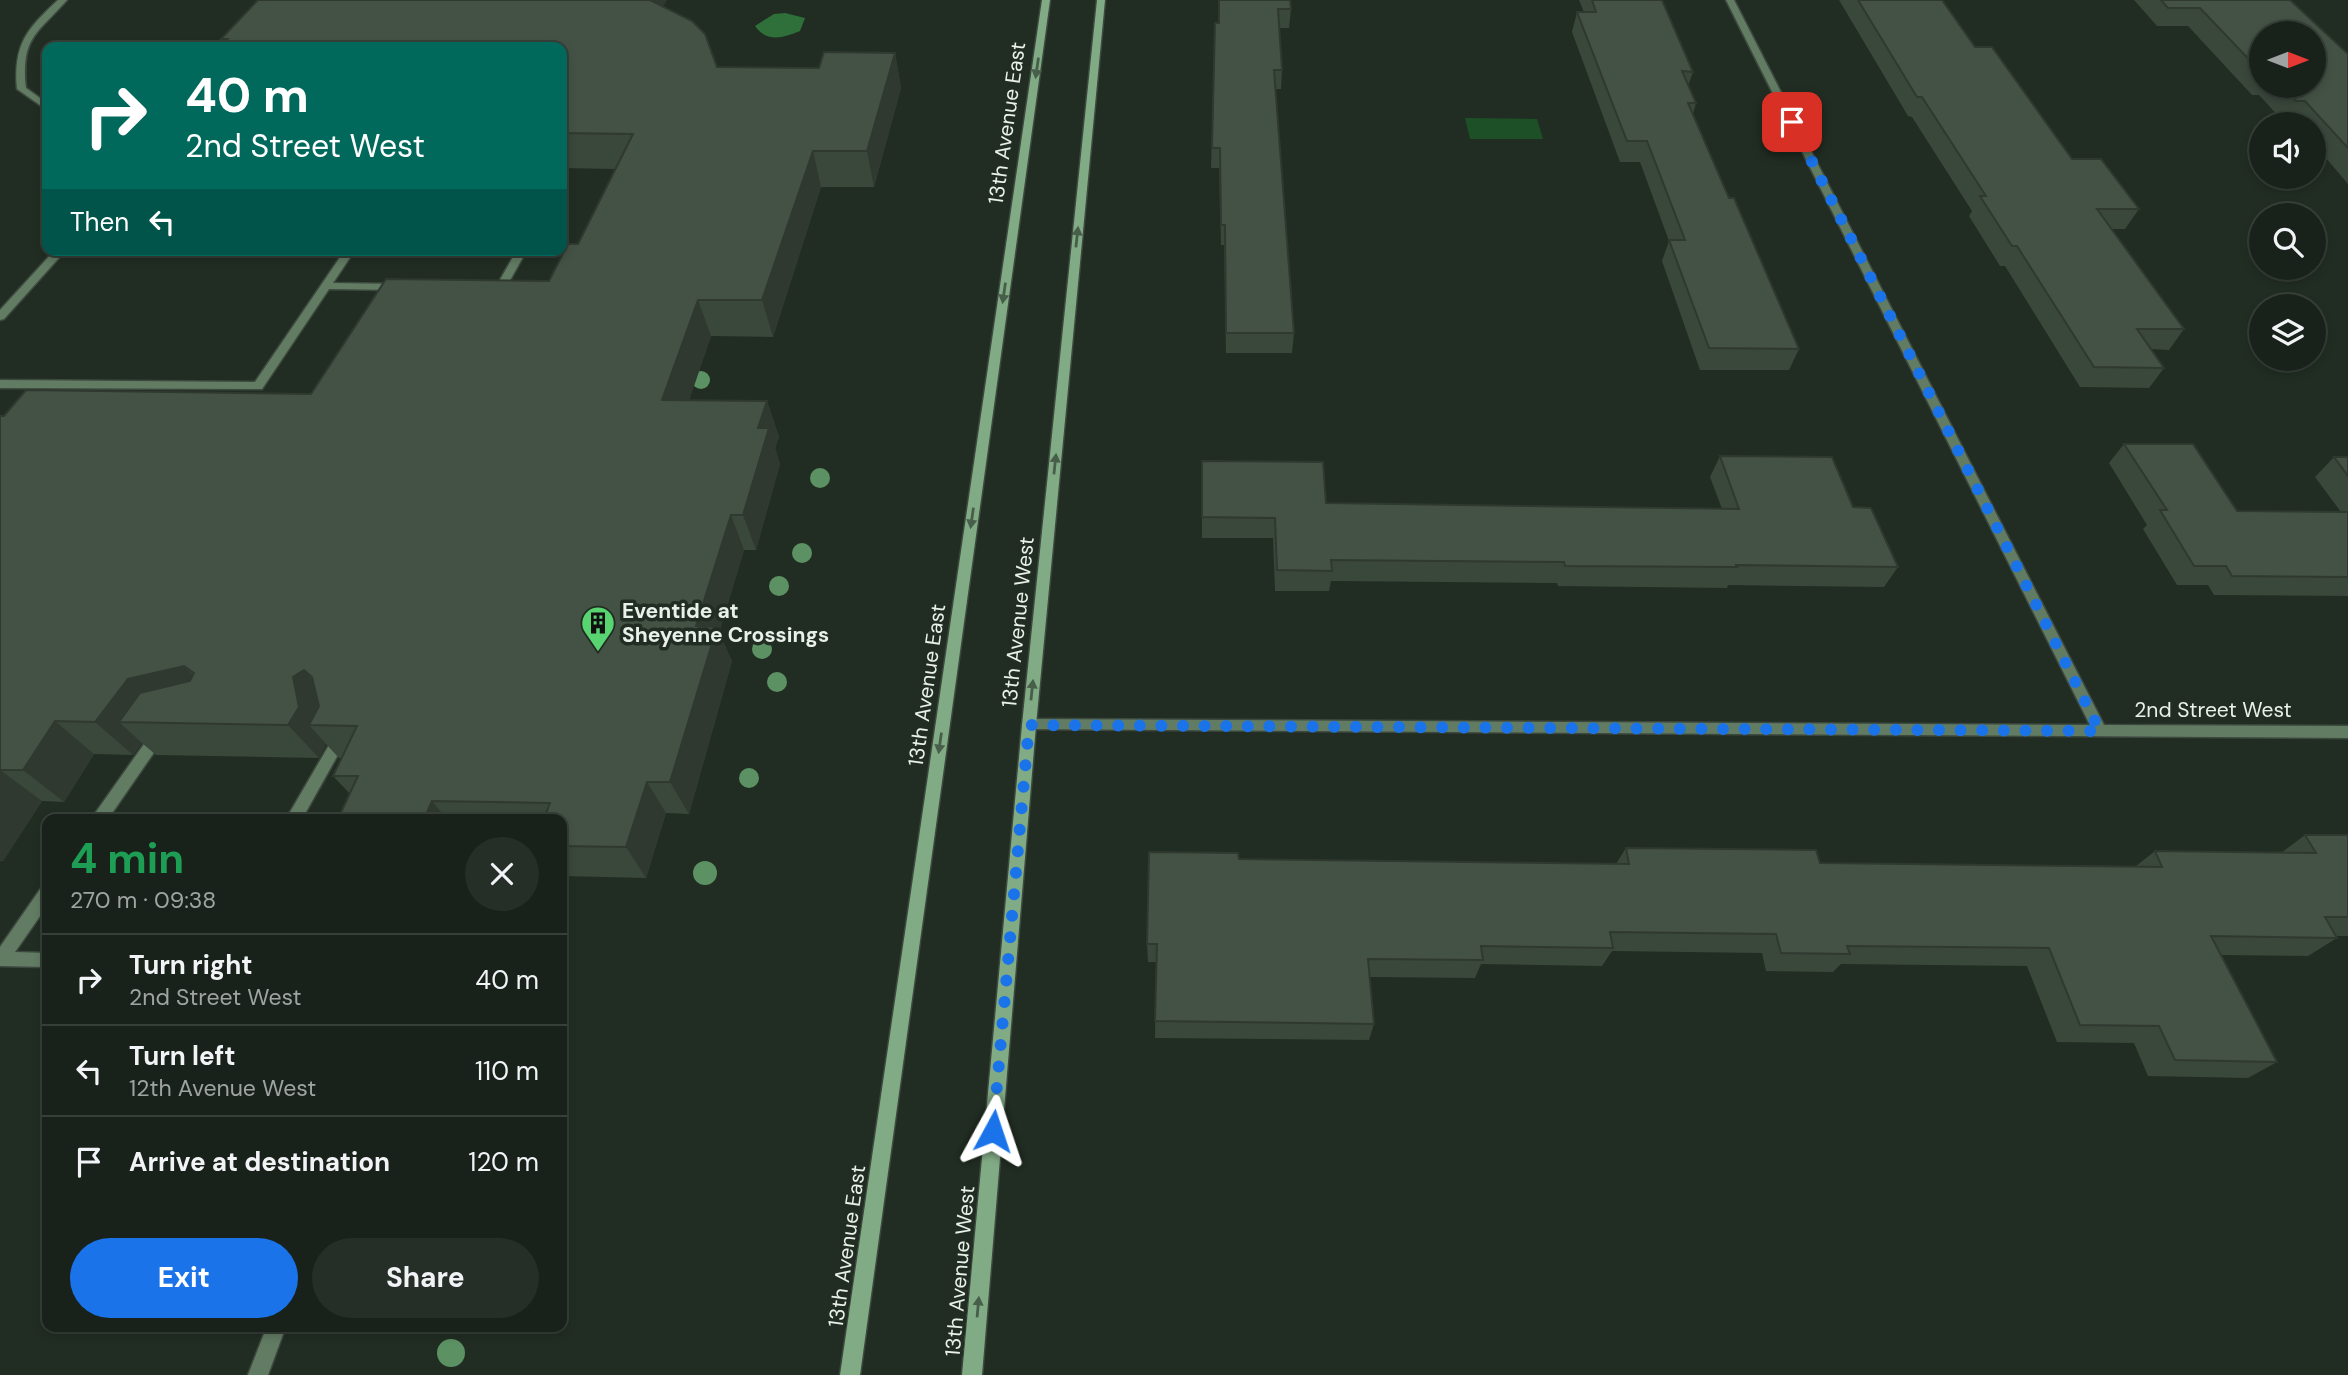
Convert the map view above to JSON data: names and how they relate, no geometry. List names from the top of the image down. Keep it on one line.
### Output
{"streets":{"main road":["13th Avenue East","13th Avenue West"],"street":["2nd Street West"]},"crossings":[["13th Avenue West","2nd Street West"]],"one_way":["13th Avenue East","13th Avenue West"],"places":{"building":["Eventide at Sheyenne Crossings"]},"north":"right","page":{"turn":["40 m","2nd Street West"],"then":"Then","heading":["4 min","270 m · 09:38"],"list":[{"name":"Turn right","note":"2nd Street West","value":"40 m"},{"name":"Turn left","note":"12th Avenue West","value":"110 m"},{"name":"Arrive at destination","value":"120 m"}],"buttons":["Exit","Share"]}}
